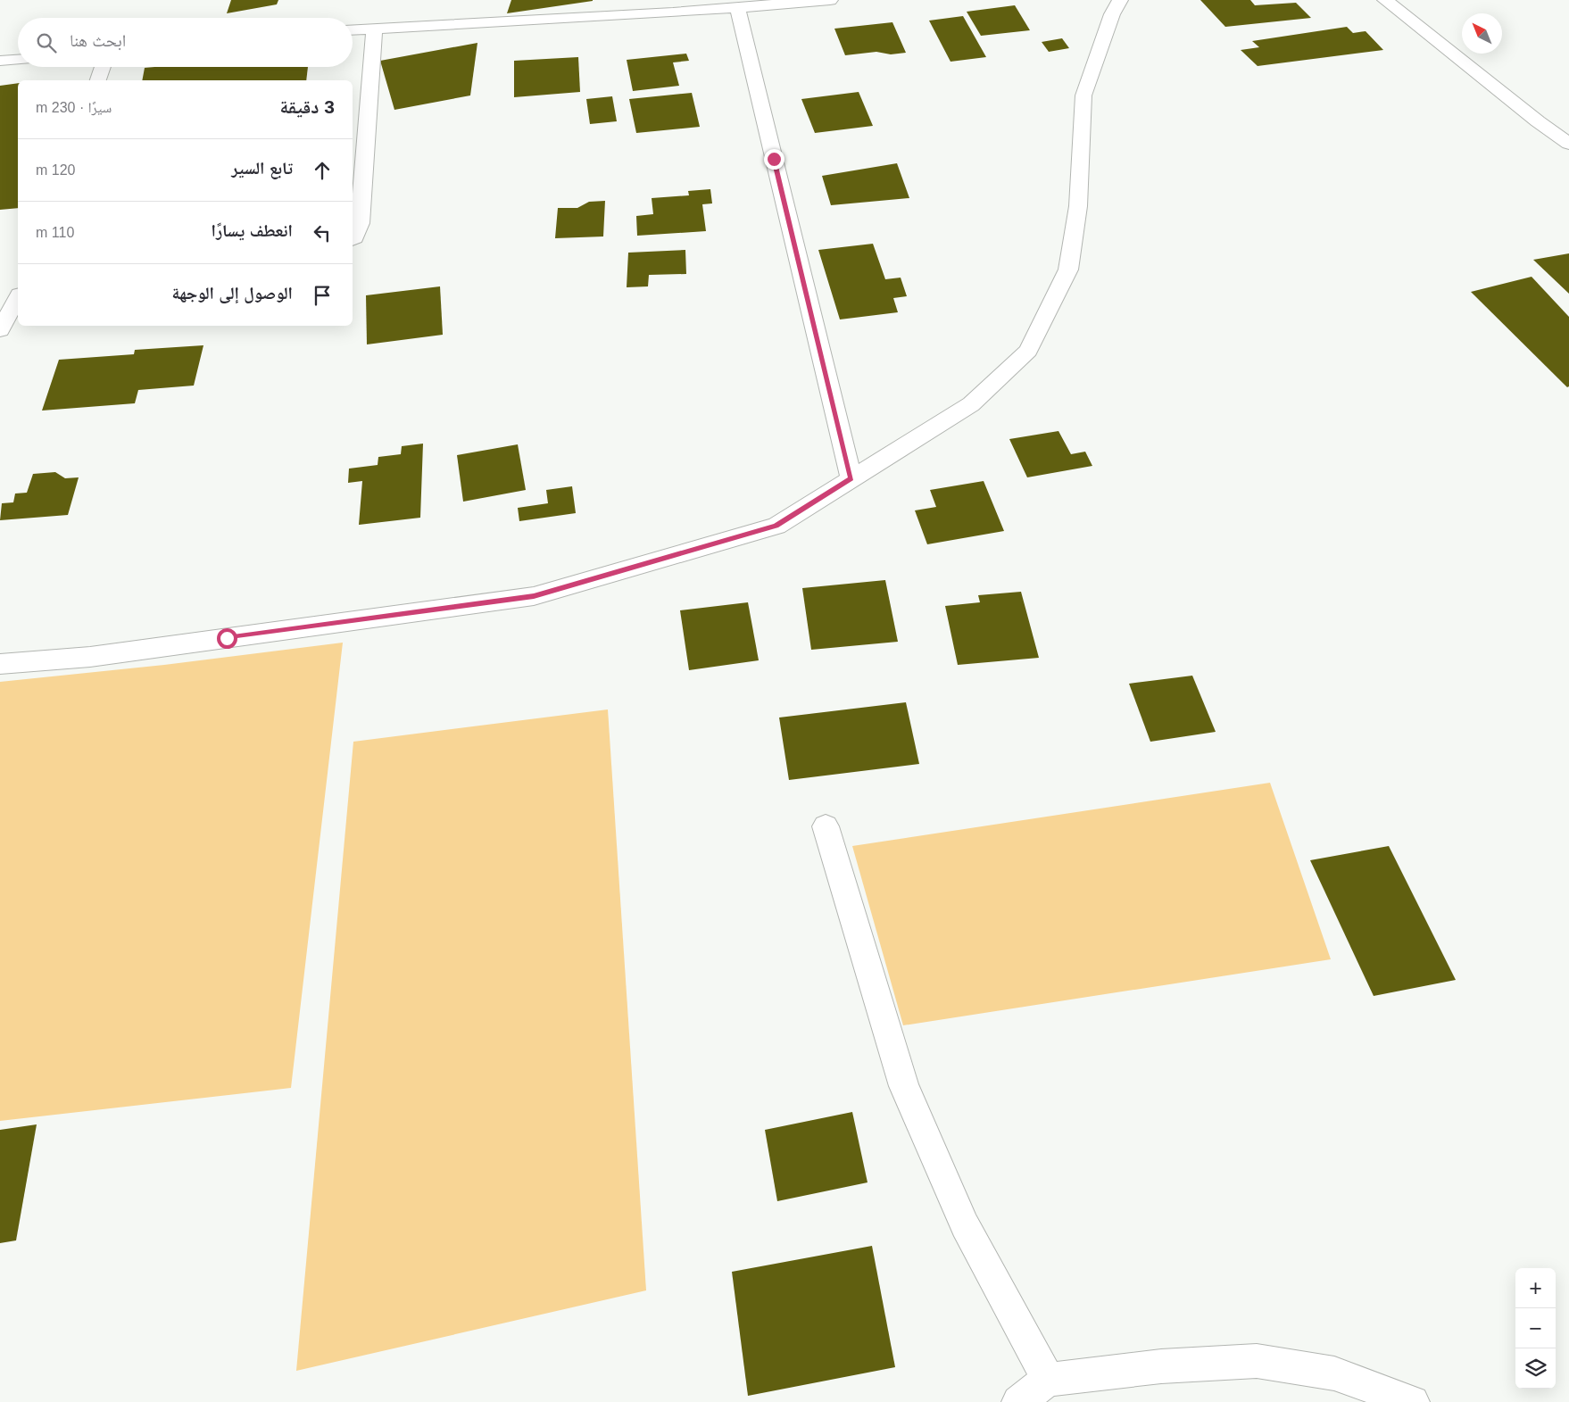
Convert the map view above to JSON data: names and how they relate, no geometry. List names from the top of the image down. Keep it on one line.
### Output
{"north":"top left","page":{"search":"ابحث هنا","heading":["3 دقيقة","سيرًا · 230 m"],"list":[["تابع السير","120 m"],["انعطف يسارًا","110 m"],"الوصول إلى الوجهة"],"map_buttons":["+","−"]}}
